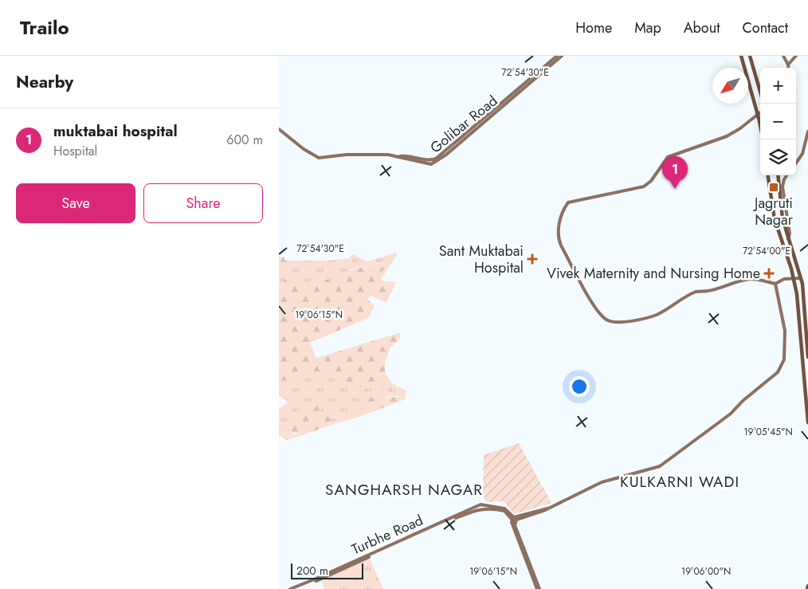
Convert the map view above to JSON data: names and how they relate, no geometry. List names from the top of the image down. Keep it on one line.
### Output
{"streets":{"street":["Golibar Road","Turbhe Road"]},"districts":["KULKARNI WADI","SANGHARSH NAGAR"],"places":{"transit":["Jagruti Nagar"],"health":["Sant Muktabai Hospital","Vivek Maternity and Nursing Home"]},"scale_bar":"200 m","north":"bottom left","page":{"header":"Trailo","nav":["Home","Map","About","Contact"],"heading":"Nearby","map_buttons":["+","−"],"list":[{"mark":"1","name":"muktabai hospital","note":"Hospital","value":"600 m"}],"pins":"1","buttons":["Save","Share"],"scale":"200 m"},"coordinates":["72°54'30\"E","72°54'00\"E","19°06'15\"N","19°05'45\"N","19°06'00\"N"]}
